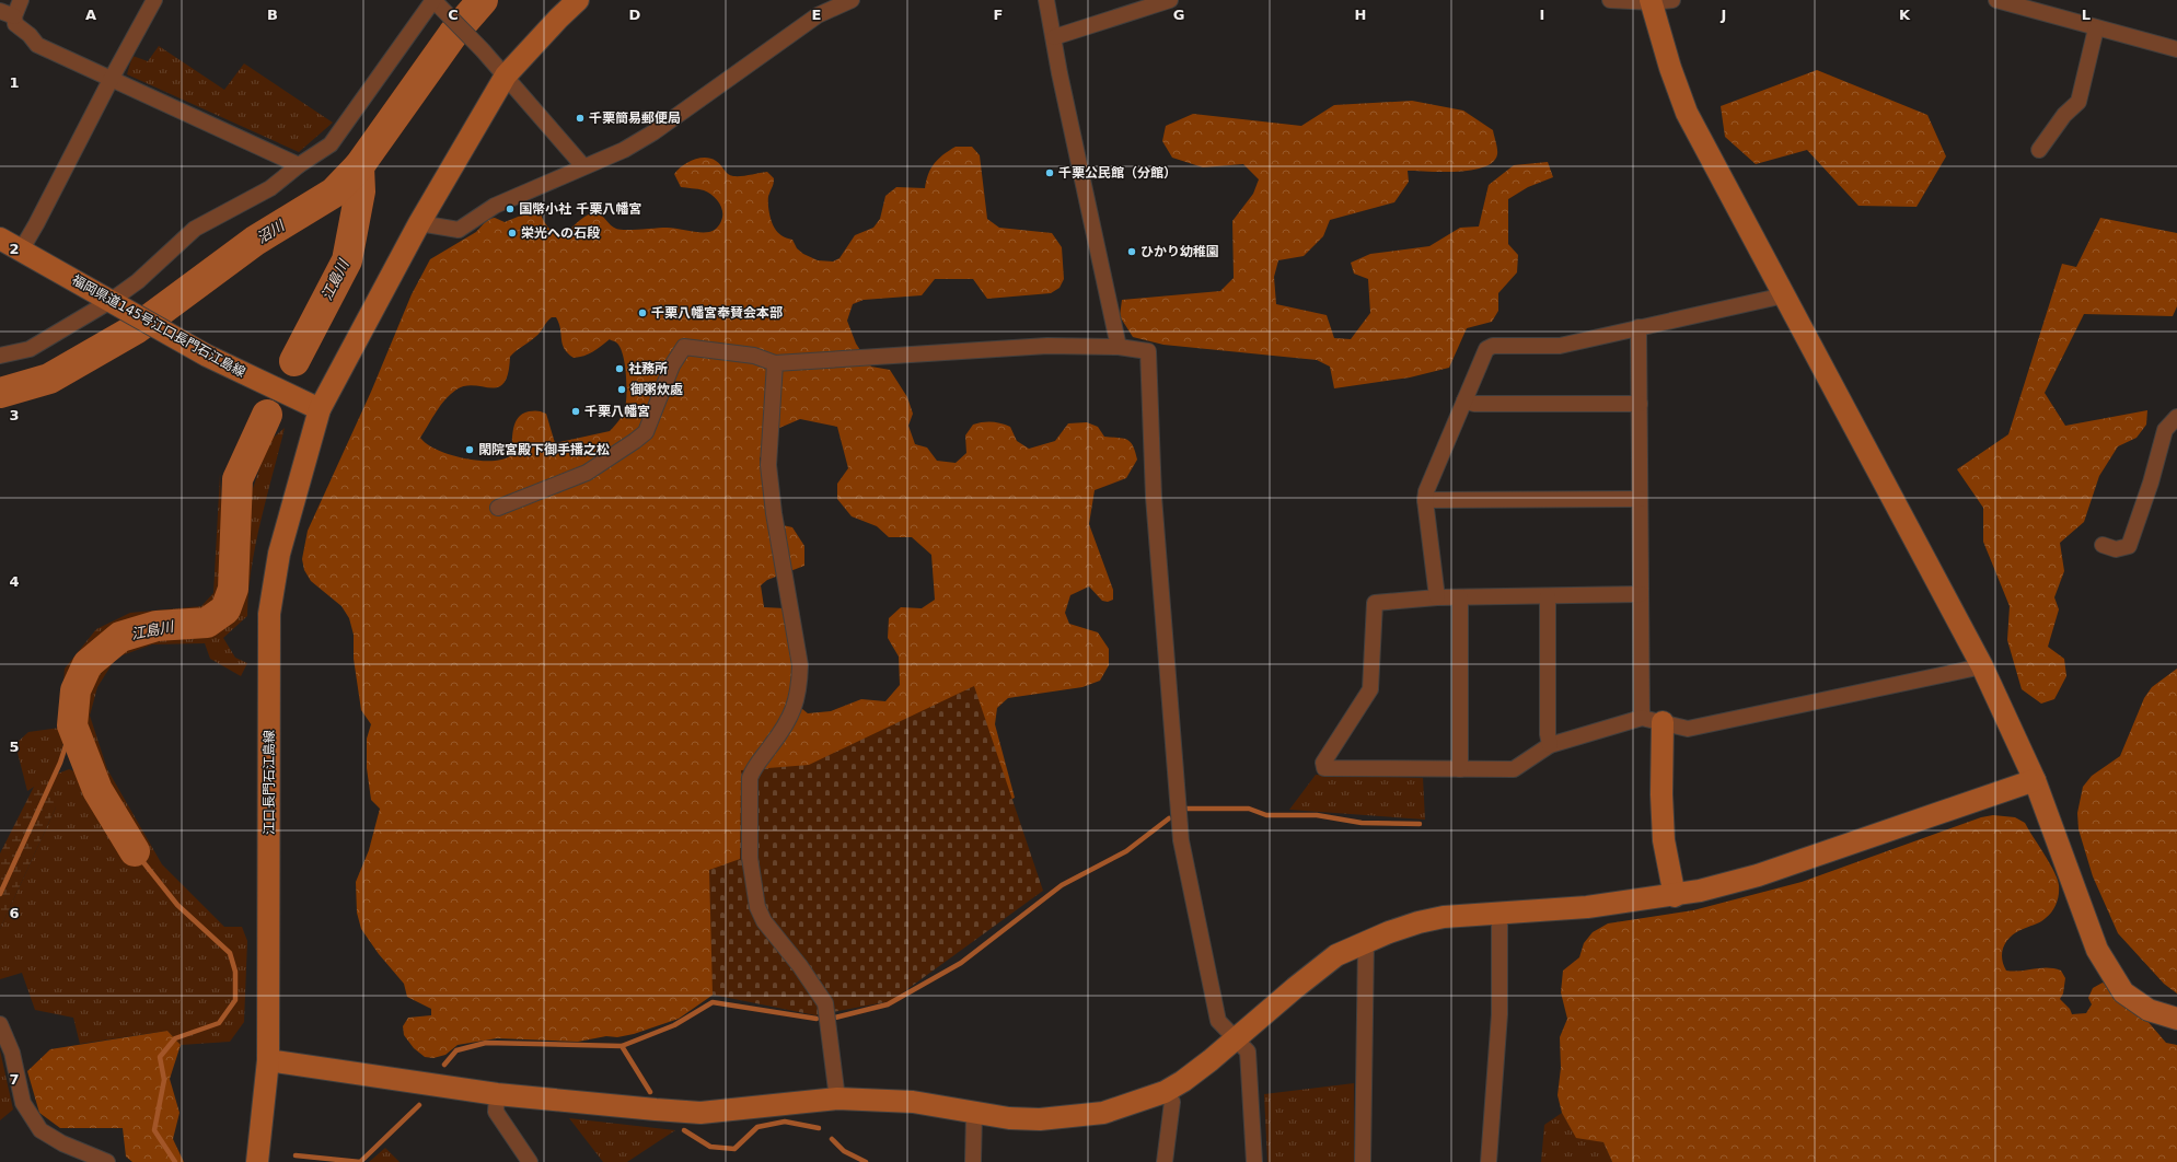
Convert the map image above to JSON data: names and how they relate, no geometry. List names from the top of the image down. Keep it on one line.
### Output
{"streets":{"street":["福岡県道145号江口長門石江島線","江口長門石江島線"]},"crossings":[["福岡県道145号江口長門石江島線","江口長門石江島線"]],"water":["沼川","江島川"],"places":["千栗簡易郵便局","千栗公民館（分館）","国幣小社 千栗八幡宮","栄光への石段","ひかり幼稚園","千栗八幡宮奉賛会本部","社務所","御粥炊處","千栗八幡宮","閑院宮殿下御手播之松"],"grid":{"columns":["A","B","C","D","E","F","G","H","I","J","K","L"],"rows":["1","2","3","4","5","6","7"]}}
